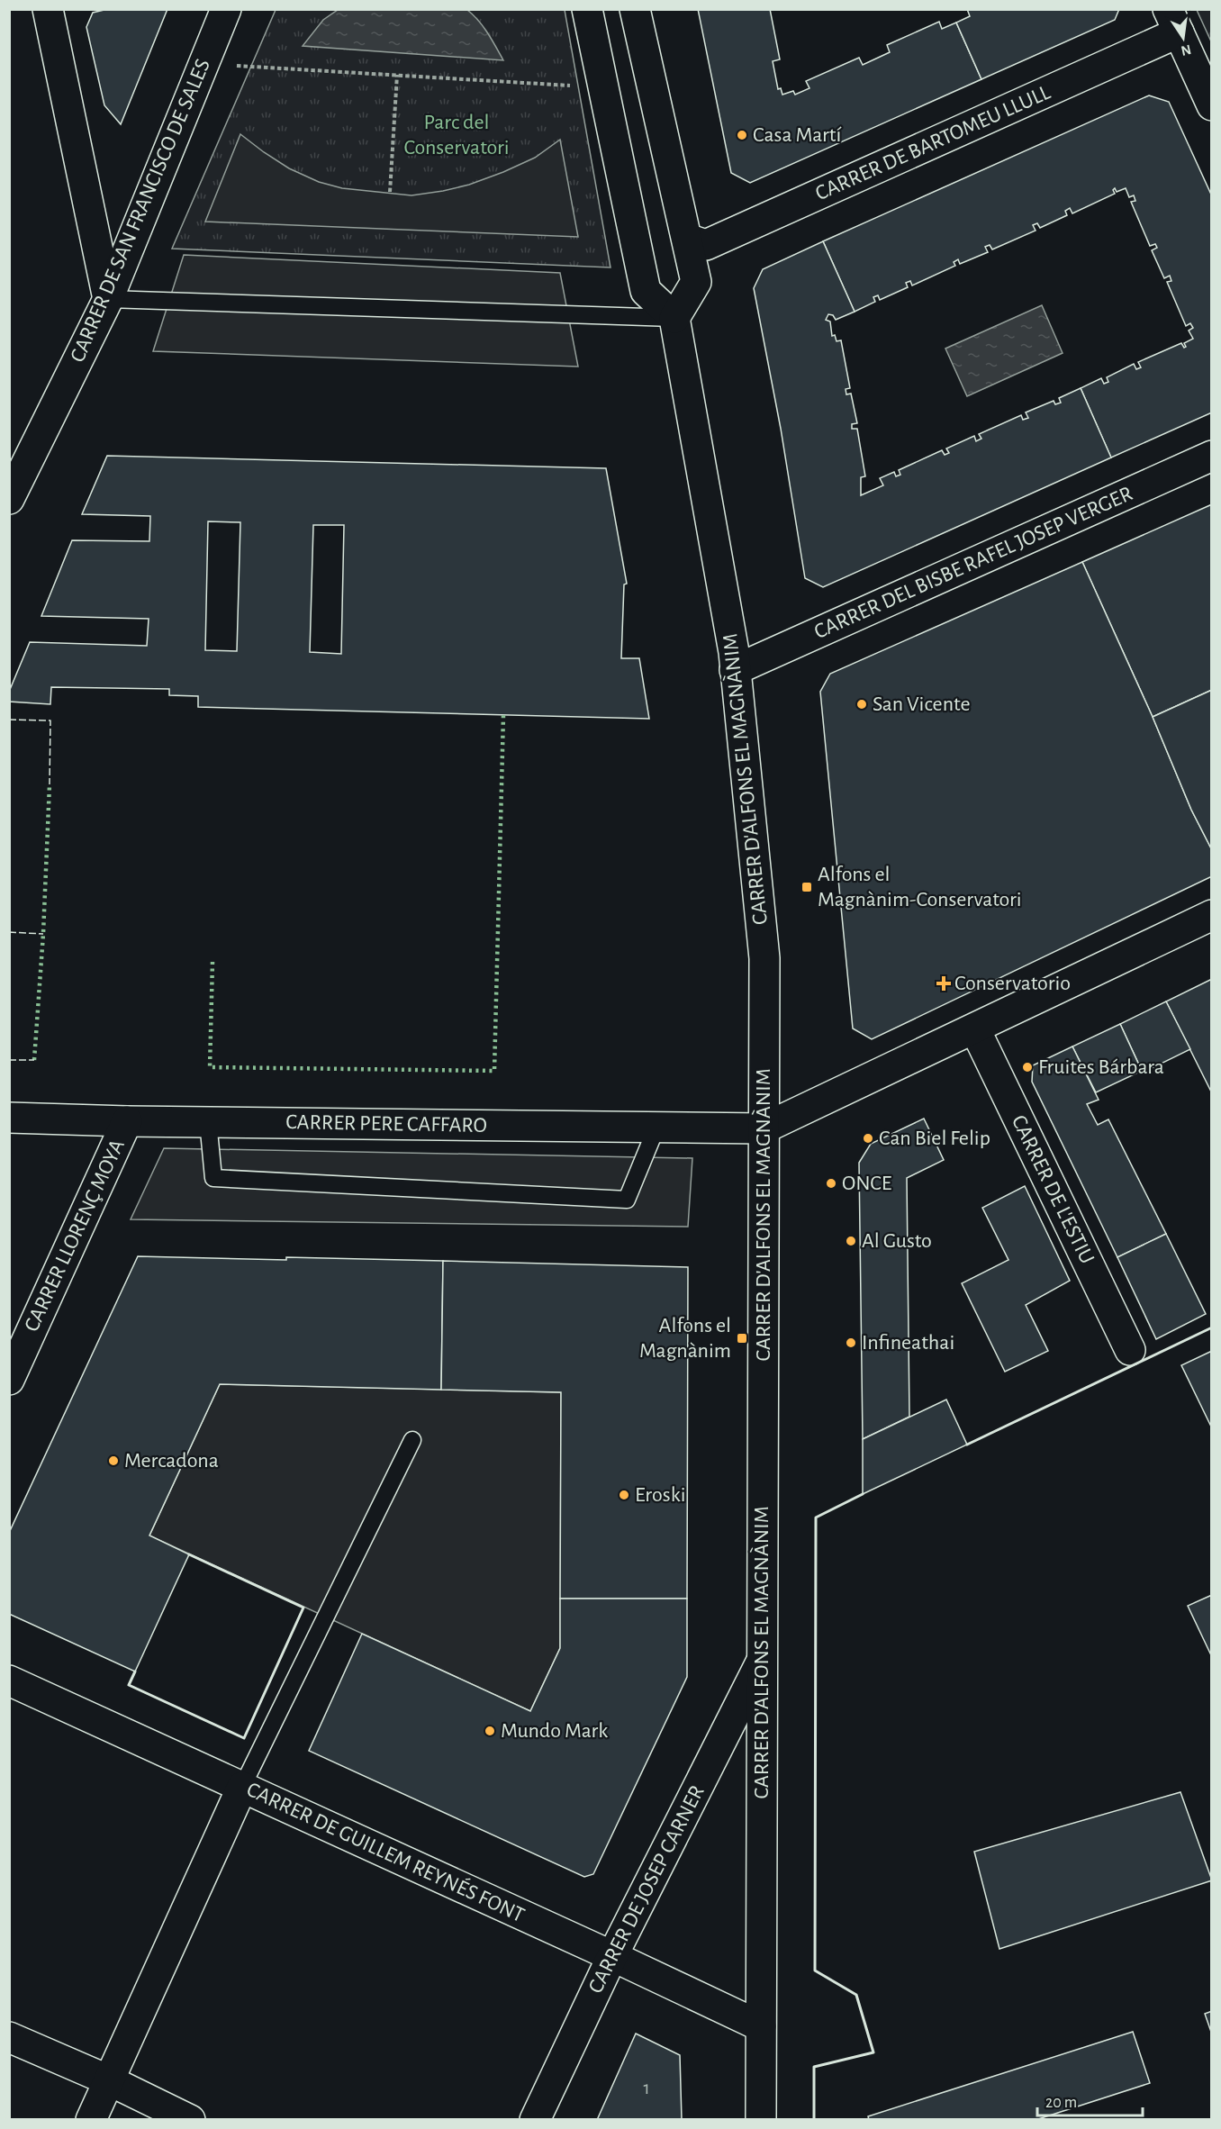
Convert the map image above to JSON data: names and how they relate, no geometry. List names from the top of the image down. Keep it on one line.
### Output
{"streets":{"street":["CARRER DE BARTOMEU LLULL","CARRER DE SAN FRANCISCO DE SALES","CARRER DEL BISBE RAFEL JOSEP VERGER","CARRER D'ALFONS EL MAGNÀNIM","CARRER PERE CAFFARO","CARRER DE L'ESTIU","CARRER LLORENÇ MOYA","CARRER DE GUILLEM REYNÉS FONT","CARRER DE JOSEP CARNER"]},"crossings":[["CARRER DEL BISBE RAFEL JOSEP VERGER","CARRER D'ALFONS EL MAGNÀNIM"],["CARRER D'ALFONS EL MAGNÀNIM","CARRER PERE CAFFARO"],["CARRER D'ALFONS EL MAGNÀNIM","CARRER DE GUILLEM REYNÉS FONT"],["CARRER D'ALFONS EL MAGNÀNIM","CARRER DE JOSEP CARNER"],["CARRER PERE CAFFARO","CARRER LLORENÇ MOYA"],["CARRER DE GUILLEM REYNÉS FONT","CARRER DE JOSEP CARNER"]],"parks":["Parc del Conservatori"],"places":{"other":["Casa Martí","San Vicente","Fruites Bárbara","Can Biel Felip","ONCE","Al Gusto","Infineathai","Mercadona","Eroski","Mundo Mark"],"transit":["Alfons el Magnànim-Conservatori","Alfons el Magnànim"],"health":["Conservatorio"]},"house_numbers":["1"],"scale_bar":"20 m","north":"bottom"}
